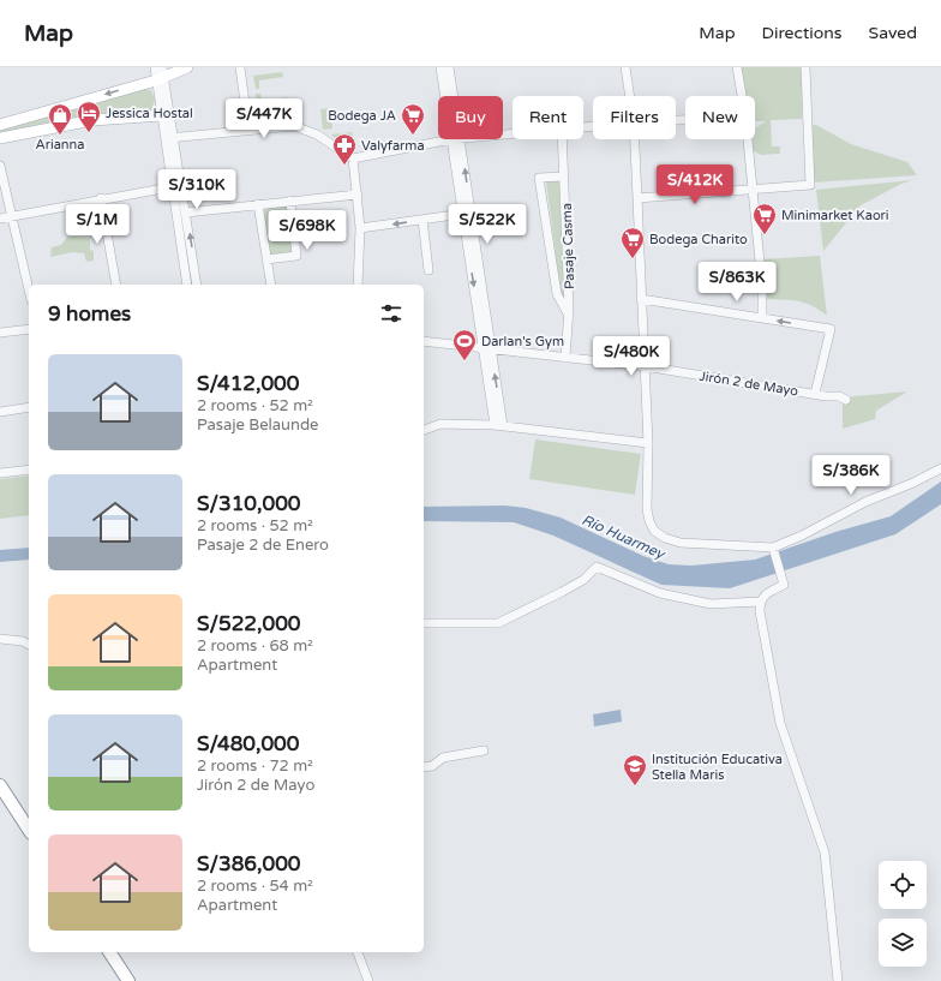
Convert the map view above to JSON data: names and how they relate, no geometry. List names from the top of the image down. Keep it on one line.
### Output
{"streets":{"street":["Pasaje Casma","Jirón 2 de Mayo"]},"crossings":[["Pasaje Casma","Jirón 2 de Mayo"]],"water":["Río Huarmey"],"places":{"hotel":["Jessica Hostal"],"shop":["Arianna"],"supermarket":["Bodega JA","Minimarket Kaori","Bodega Charito"],"pharmacy":["Valyfarma"],"sports":["Darlan's Gym"],"school or university":["Institución Educativa Stella Maris"]},"page":{"header":"Map","nav":["Map","Directions","Saved"],"chip":["Buy","Rent","Filters","New"],"price":["S/447K","S/412K","S/310K","S/1M","S/522K","S/698K","S/863K","S/480K","S/386K"],"heading":"9 homes","list":[{"name":"S/412,000","note":"2 rooms · 52 m² · Pasaje Belaunde"},{"name":"S/310,000","note":"2 rooms · 52 m² · Pasaje 2 de Enero"},{"name":"S/522,000","note":"2 rooms · 68 m² · Apartment"},{"name":"S/480,000","note":"2 rooms · 72 m² · Jirón 2 de Mayo"},{"name":"S/386,000","note":"2 rooms · 54 m² · Apartment"}]}}
